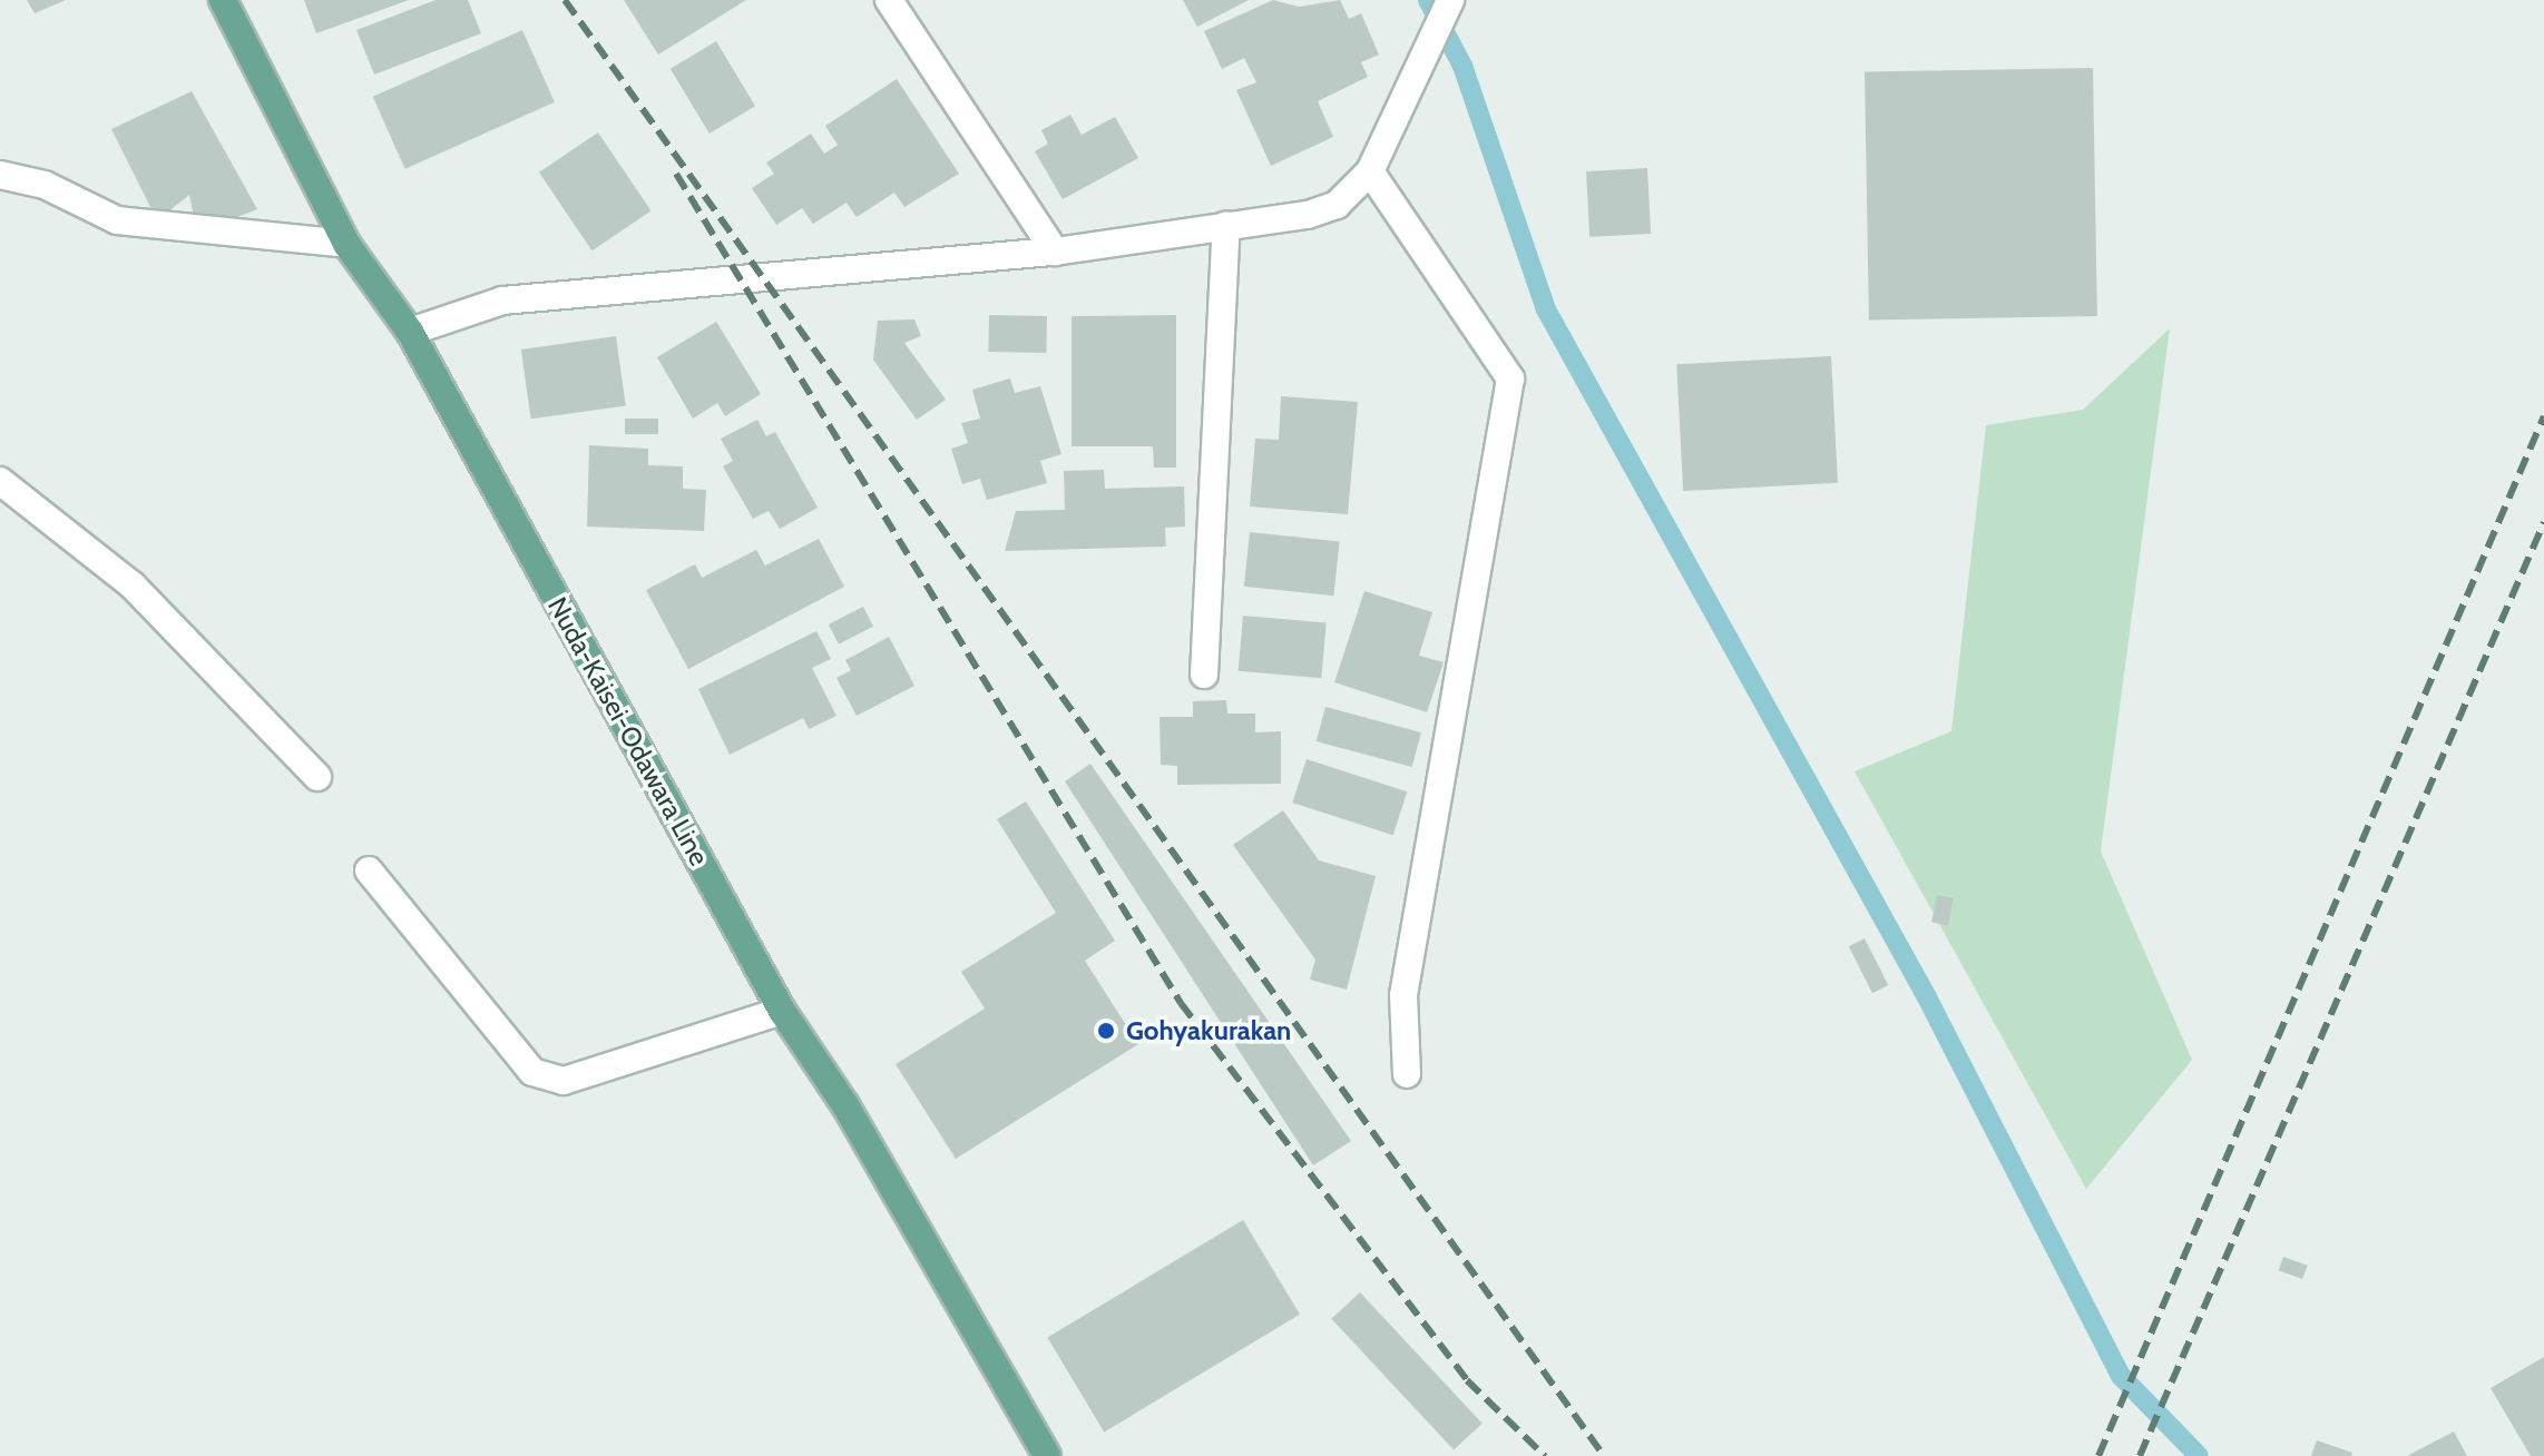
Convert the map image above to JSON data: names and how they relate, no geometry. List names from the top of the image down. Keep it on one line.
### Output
{"streets":{"main road":["Nuda-Kaisei-Odawara Line"]},"places":["Gohyakurakan"]}
